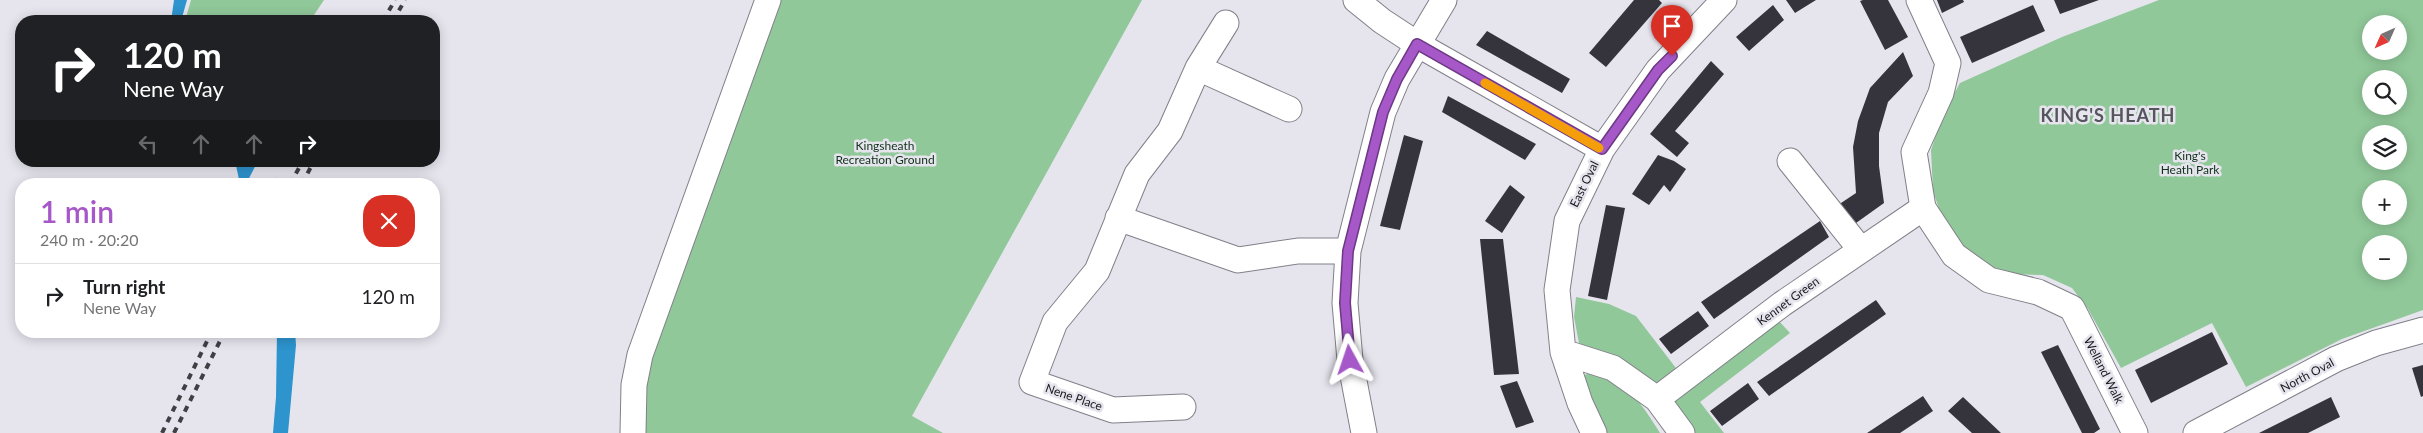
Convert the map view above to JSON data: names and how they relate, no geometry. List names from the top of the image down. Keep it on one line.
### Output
{"streets":{"street":["East Oval","Kennet Green","Welland Walk","North Oval","Nene Place"]},"crossings":[["Kennet Green","Welland Walk"]],"districts":["KING'S HEATH"],"parks":["Kingsheath Recreation Ground","King's Heath Park"],"north":"bottom left","page":{"map_buttons":["+","−"],"turn":["120 m","Nene Way"],"heading":["1 min","240 m · 20:20"],"list":[{"name":"Turn right","note":"Nene Way","value":"120 m"}]}}
